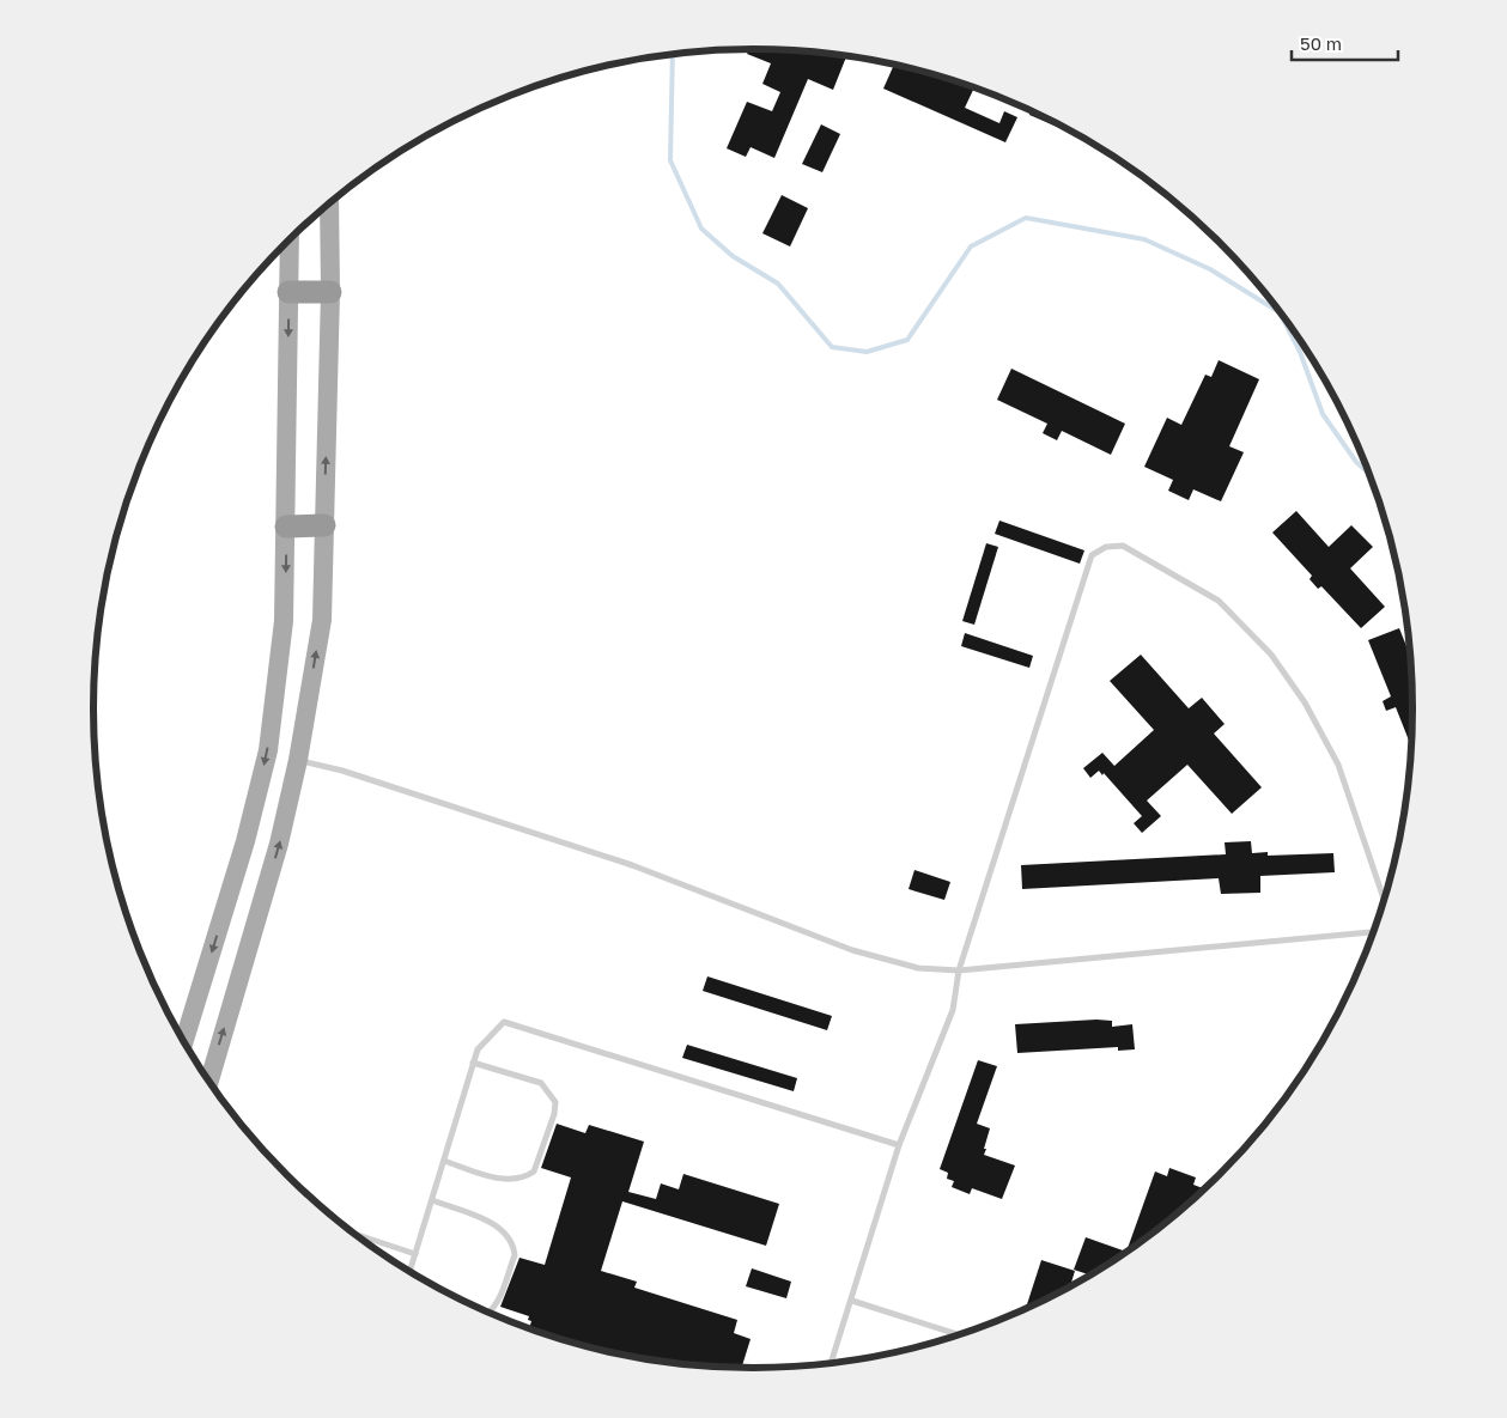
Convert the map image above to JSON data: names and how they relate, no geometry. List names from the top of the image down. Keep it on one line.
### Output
{"scale_bar":"50 m"}
